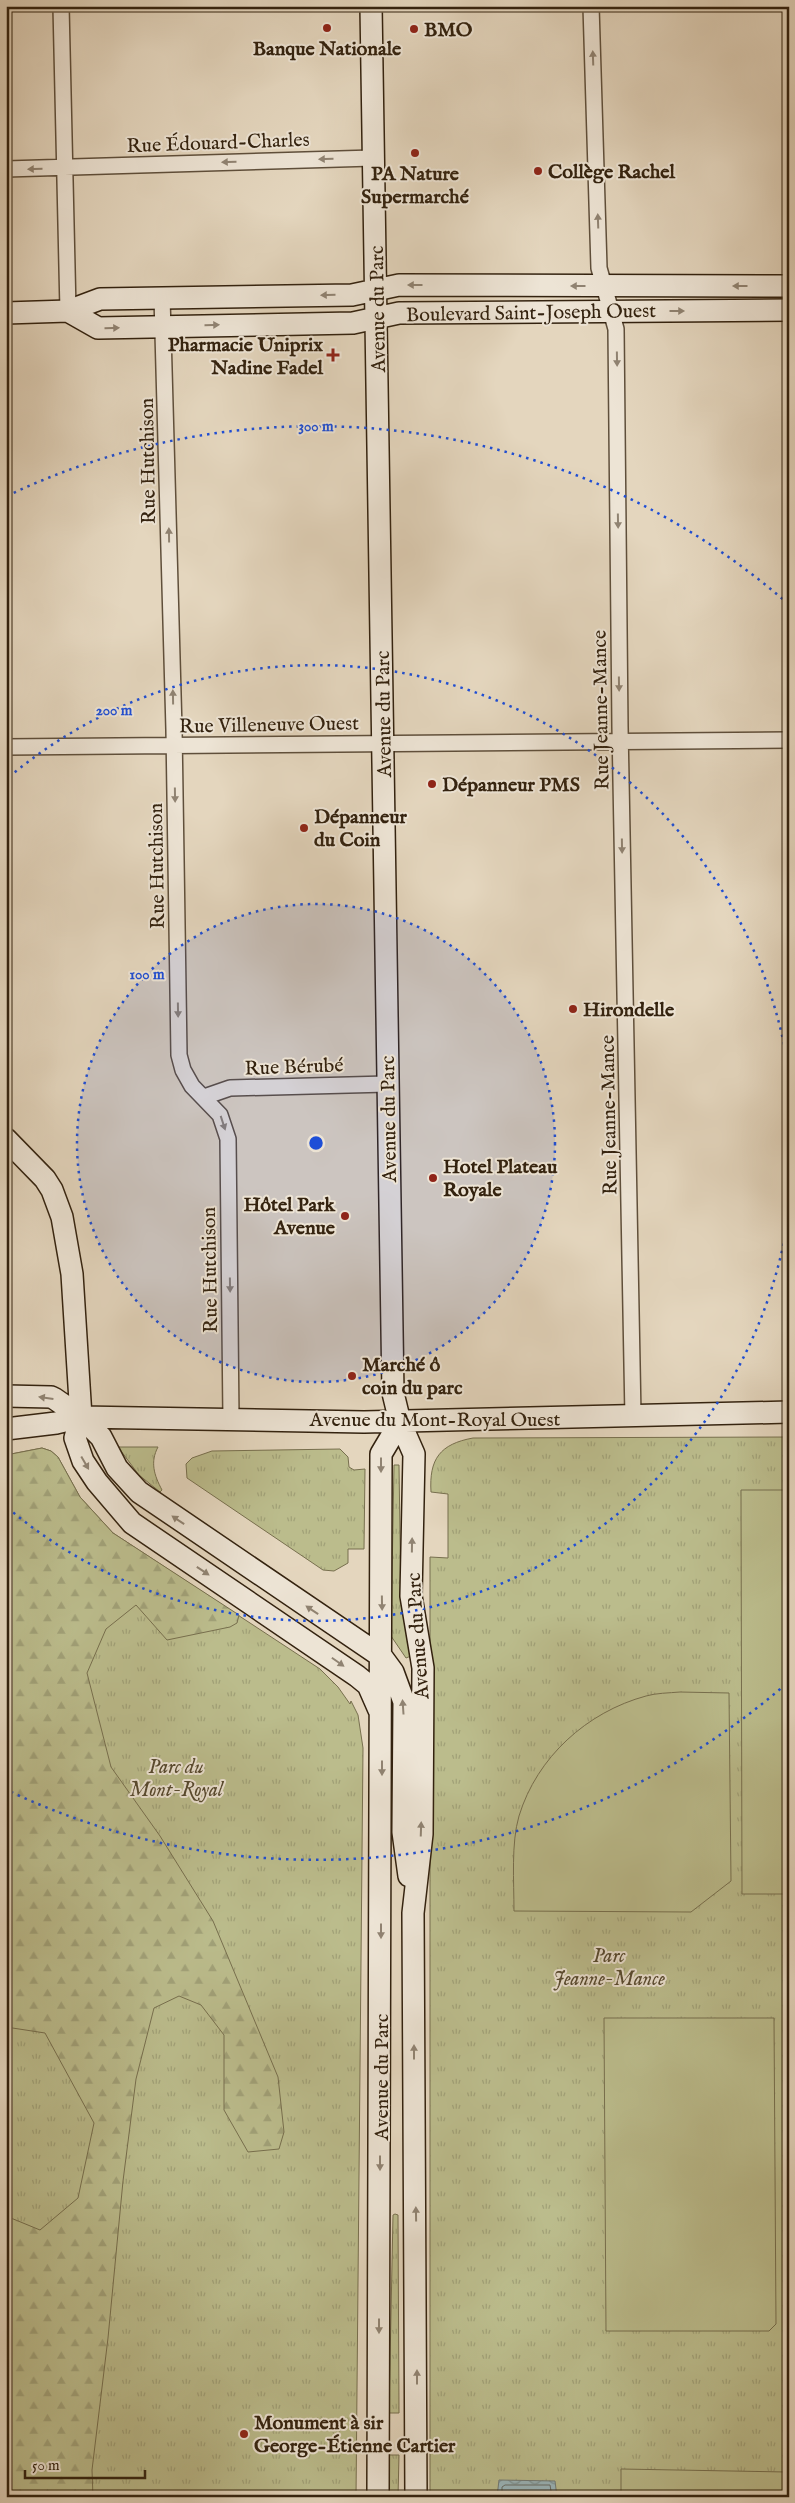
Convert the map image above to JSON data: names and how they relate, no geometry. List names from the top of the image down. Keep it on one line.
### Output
{"streets":{"main road":["Avenue du Parc","Boulevard Saint-Joseph Ouest","Avenue du Mont-Royal Ouest"],"street":["Rue Édouard-Charles","Rue Hutchison","Rue Jeanne-Mance","Rue Villeneuve Ouest","Rue Bérubé"]},"crossings":[["Rue Édouard-Charles","Avenue du Parc"],["Avenue du Parc","Boulevard Saint-Joseph Ouest"],["Avenue du Parc","Rue Villeneuve Ouest"],["Avenue du Parc","Rue Bérubé"],["Avenue du Parc","Avenue du Mont-Royal Ouest"],["Boulevard Saint-Joseph Ouest","Rue Hutchison"],["Boulevard Saint-Joseph Ouest","Rue Jeanne-Mance"],["Rue Hutchison","Rue Villeneuve Ouest"],["Rue Hutchison","Rue Bérubé"],["Rue Hutchison","Avenue du Mont-Royal Ouest"],["Rue Jeanne-Mance","Rue Villeneuve Ouest"],["Rue Jeanne-Mance","Avenue du Mont-Royal Ouest"]],"one_way":["Rue Édouard-Charles"],"parks":["Parc du Mont-Royal","Parc Jeanne-Mance"],"places":{"other":["Banque Nationale","BMO","PA Nature Supermarché","Collège Rachel","Dépanneur PMS","Dépanneur du Coin","Hirondelle","Hotel Plateau Royale","Hôtel Park Avenue","Marché ô coin du parc","Monument à sir George-Étienne Cartier"],"health":["Pharmacie Uniprix Nadine Fadel"]},"scale_bar":"50 m","rings":["300 m","200 m","100 m"]}
